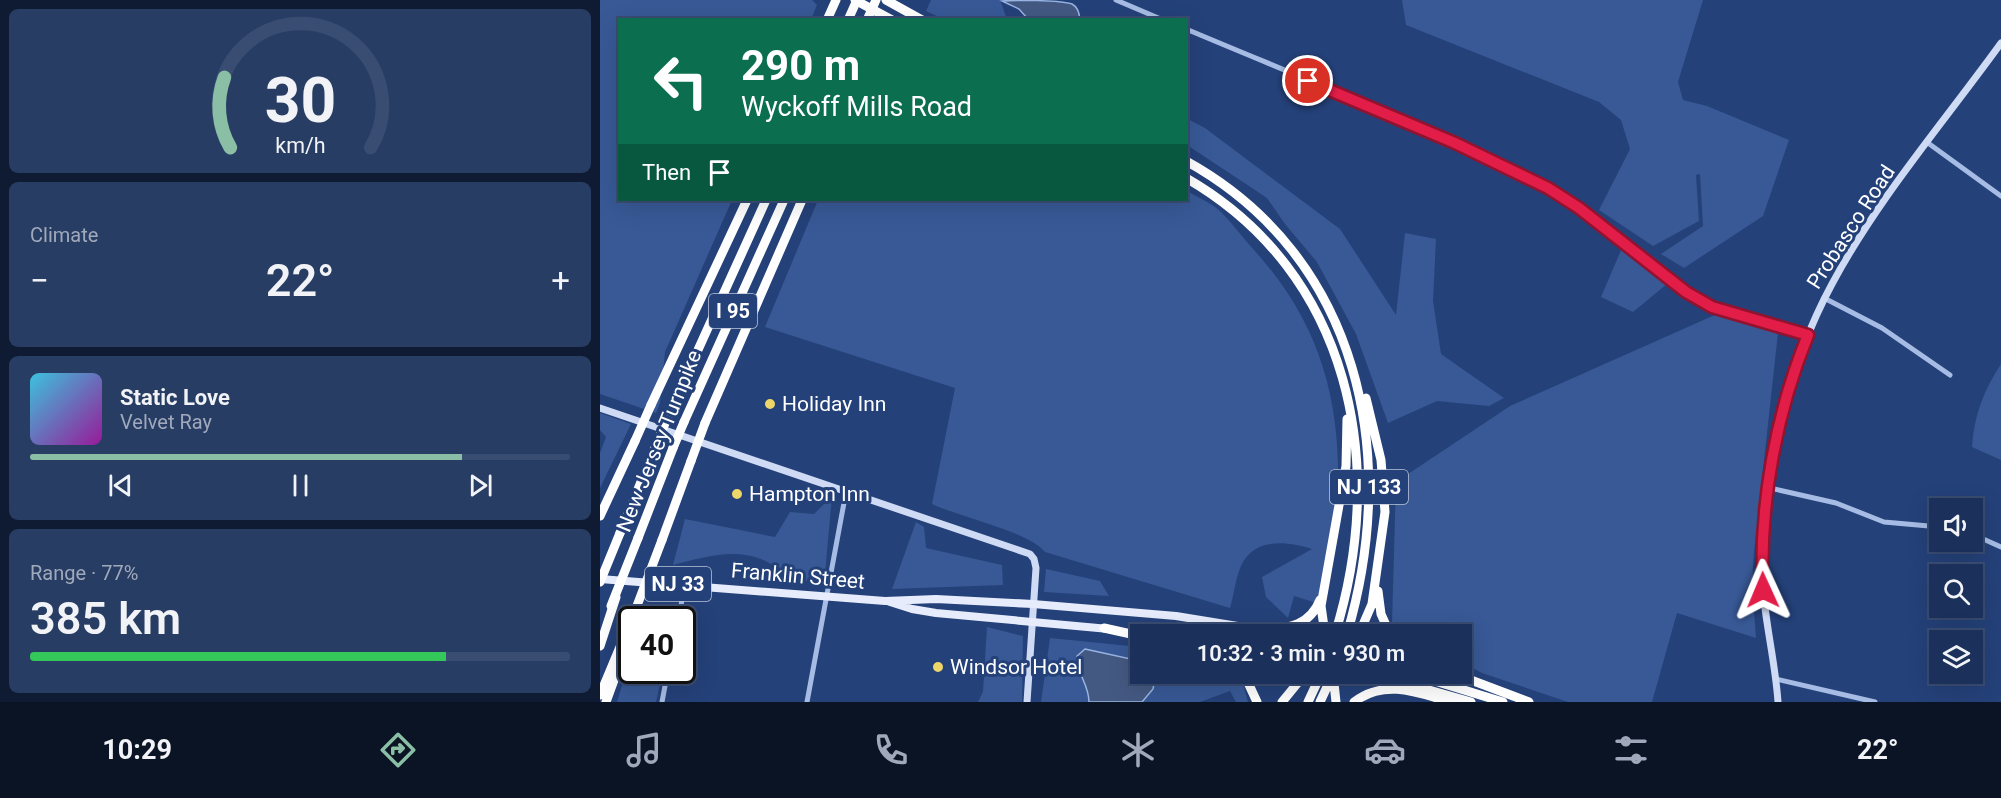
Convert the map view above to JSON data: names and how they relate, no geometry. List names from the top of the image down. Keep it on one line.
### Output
{"streets":{"highway":["I 95","New Jersey Turnpike","NJ 133"],"main road":["Franklin Street","NJ 33"],"street":["Probasco Road"]},"crossings":[["New Jersey Turnpike","Franklin Street"],["Franklin Street","NJ 33"]],"places":["Holiday Inn","Hampton Inn","Windsor Hotel"],"page":{"turn":["290 m","Wyckoff Mills Road"],"then":"Then","tile":["Climate",["Range · 77%","385 km"]],"heat":["−","22°","+"],"song":["Static Love","Velvet Ray"],"limit":"40","trip":"10:32 · 3 min · 930 m","tabs":["10:29","22°"],"gauge":["30","km/h"]}}
